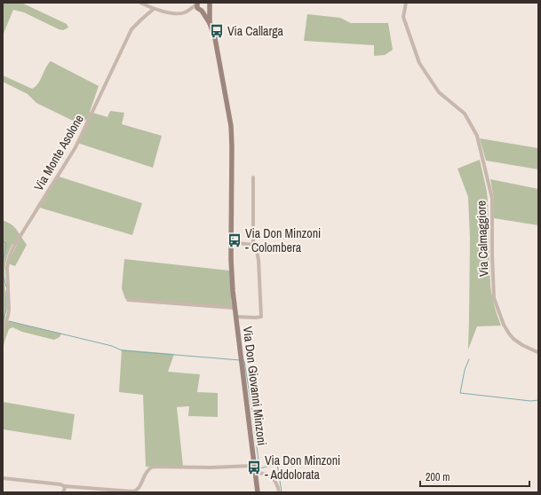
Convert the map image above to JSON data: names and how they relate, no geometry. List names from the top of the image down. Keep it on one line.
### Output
{"streets":{"street":["Via Monte Asolone","Via Calmaggiore","Via Don Giovanni Minzoni"]},"places":{"bus stop":["Via Callarga","Via Don Minzoni - Colombera","Via Don Minzoni - Addolorata"]},"scale_bar":"200 m"}
